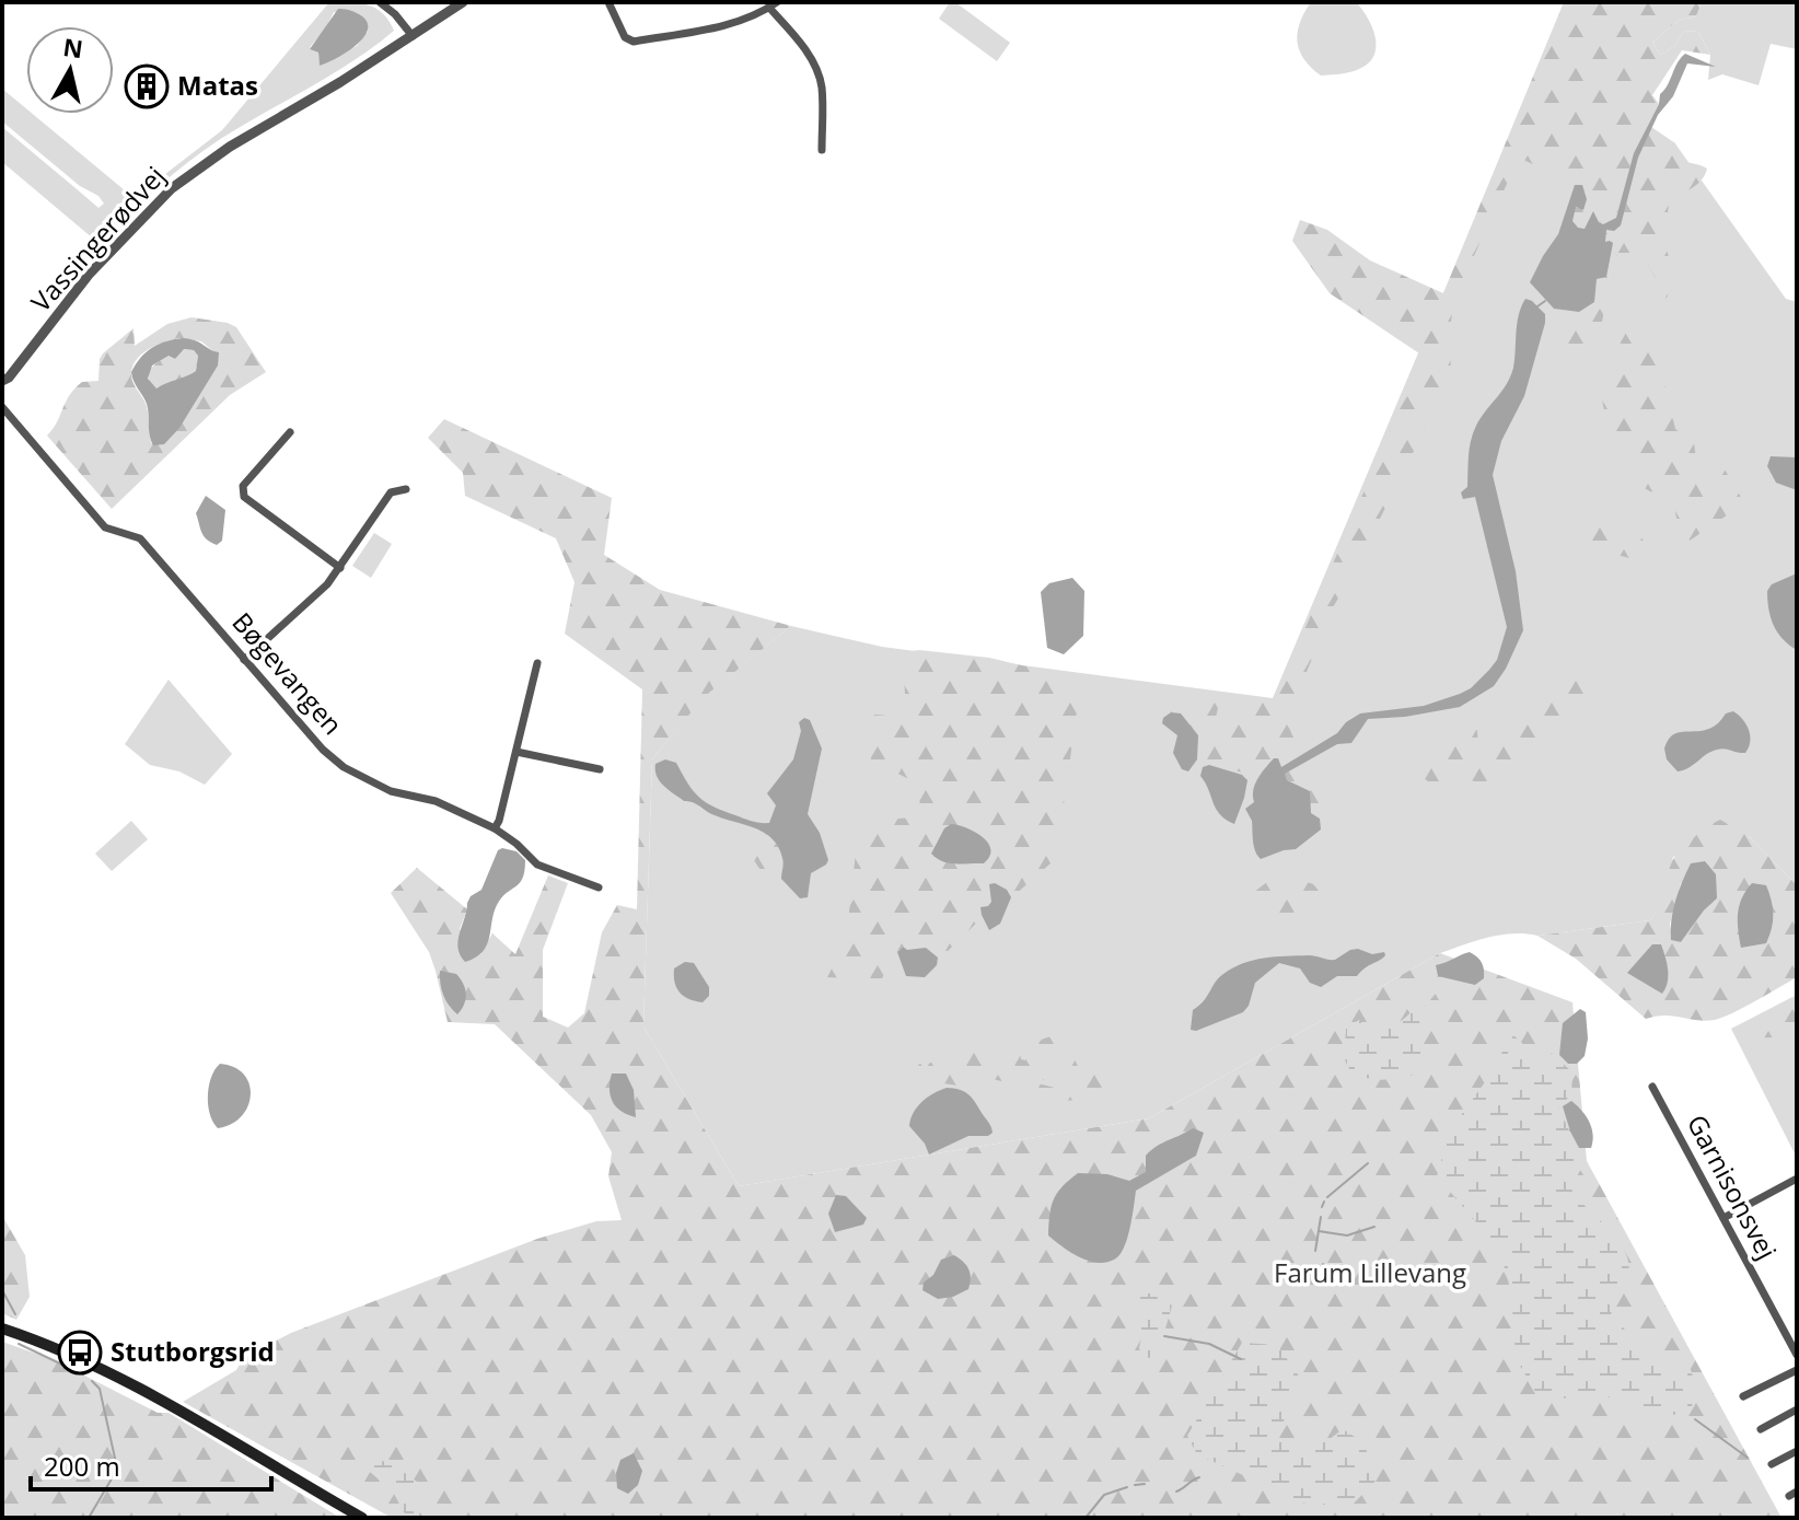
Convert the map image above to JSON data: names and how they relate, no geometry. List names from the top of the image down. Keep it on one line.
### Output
{"streets":{"street":["Vassingerødvej","Bøgevangen","Garnisonsvej"]},"parks":["Farum Lillevang"],"places":{"building":["Matas"],"bus stop":["Stutborgsrid"]},"scale_bar":"200 m","north":"top"}
